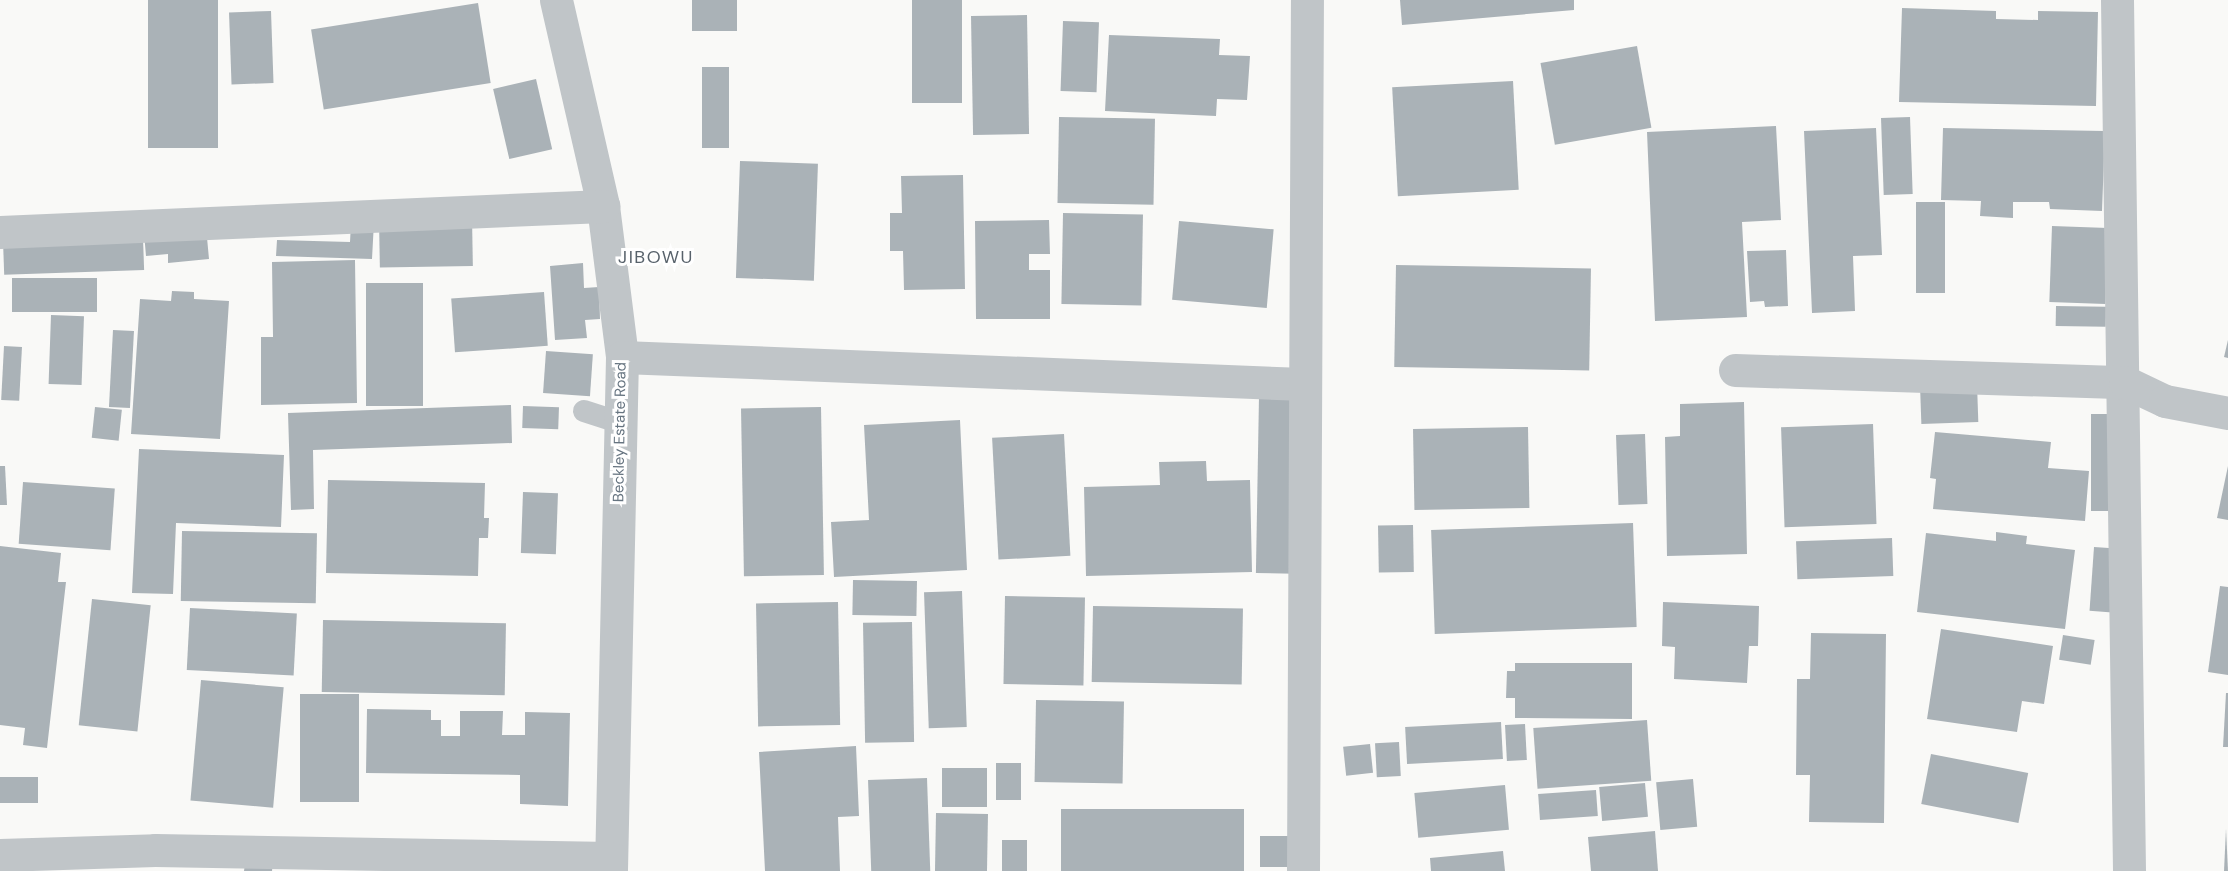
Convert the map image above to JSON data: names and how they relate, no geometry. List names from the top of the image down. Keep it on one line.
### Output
{"streets":{"street":["Beckley Estate Road"]},"districts":["JIBOWU"]}
